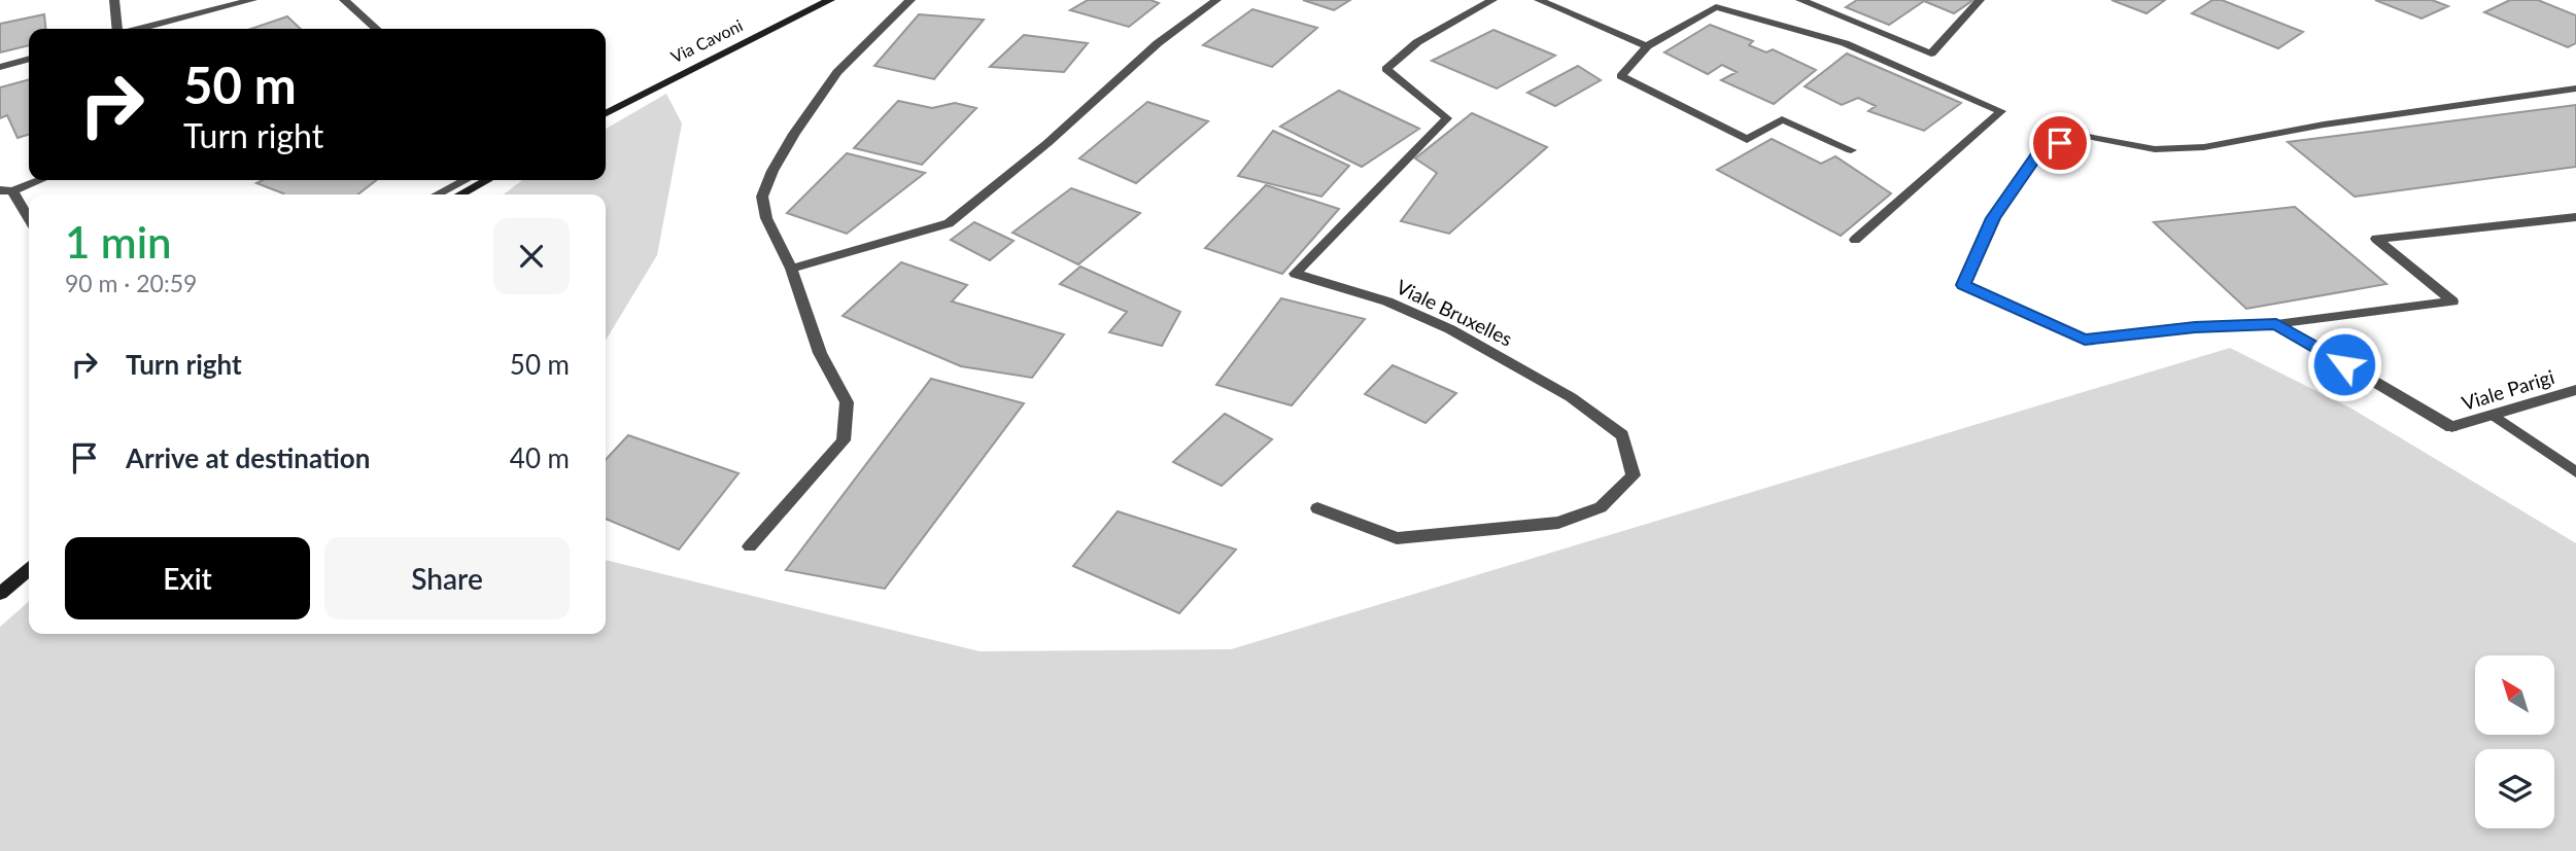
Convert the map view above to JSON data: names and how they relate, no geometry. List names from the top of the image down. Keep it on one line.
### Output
{"streets":{"street":["Via Cavoni","Viale Bruxelles","Viale Parigi"]},"north":"top left","page":{"turn":["50 m","Turn right"],"heading":["1 min","90 m · 20:59"],"list":[{"name":"Turn right","value":"50 m"},{"name":"Arrive at destination","value":"40 m"}],"buttons":["Exit","Share"]}}
